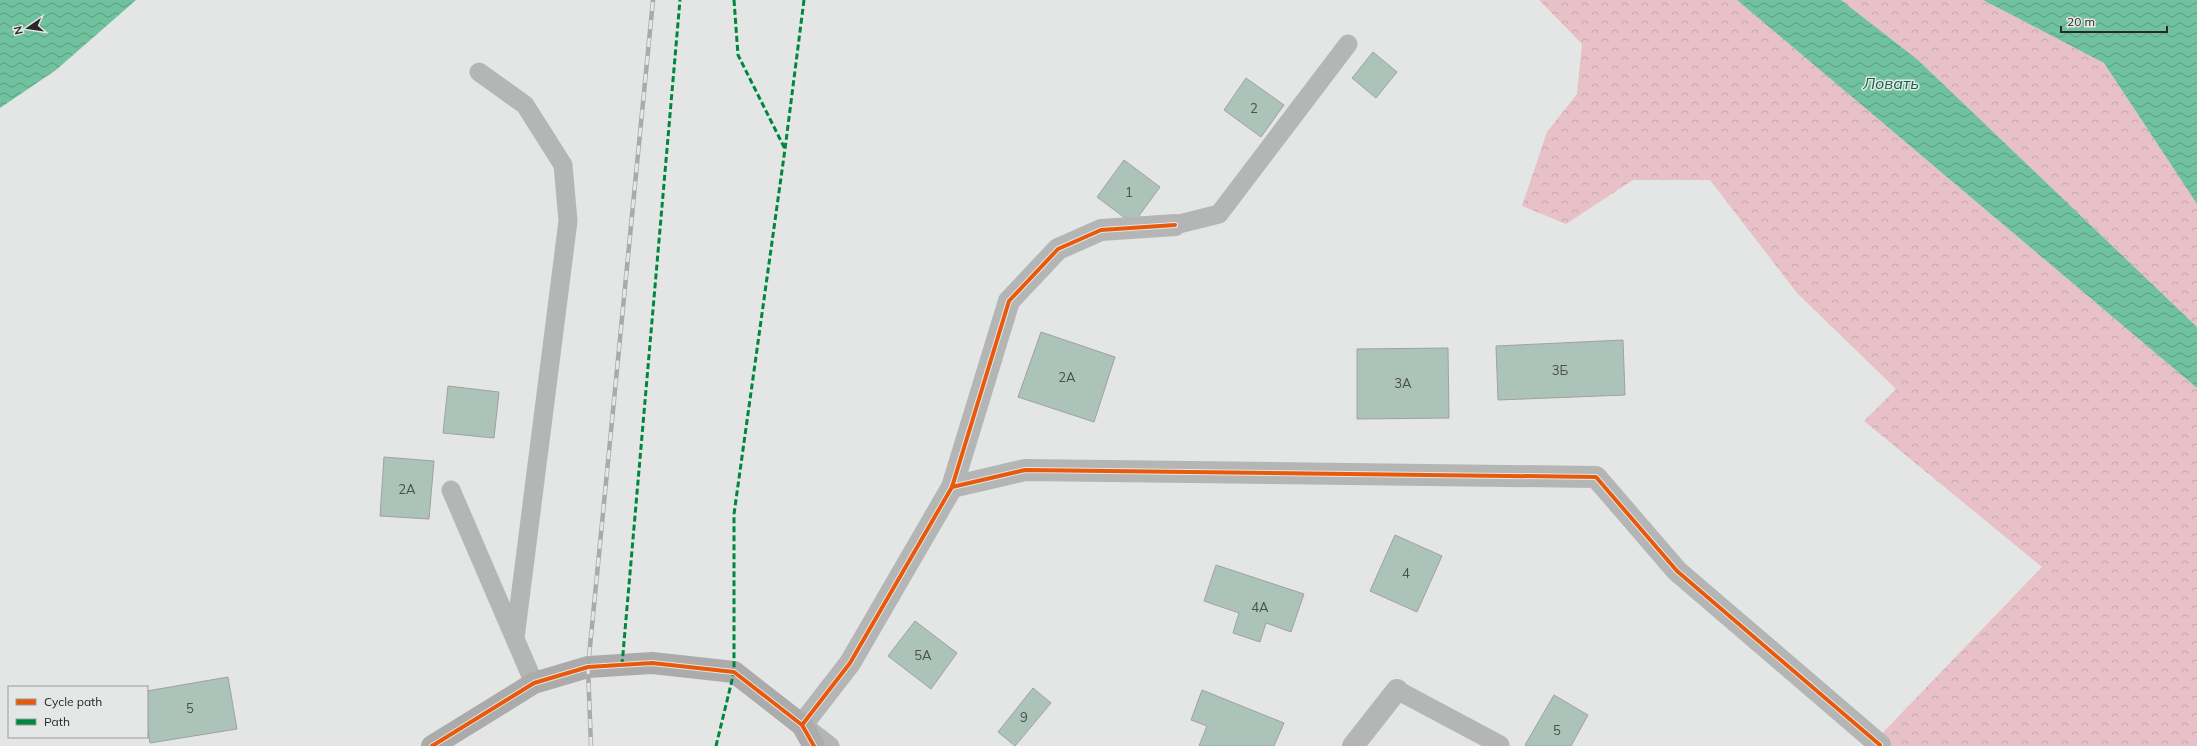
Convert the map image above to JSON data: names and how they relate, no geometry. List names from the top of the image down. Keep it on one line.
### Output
{"water":["Ловать"],"house_numbers":["2","1","3Б","2А","3А","2А","4","4А","5А","5","9","5"],"legend":["Cycle path","Path"],"scale_bar":"20 m","north":"left"}
